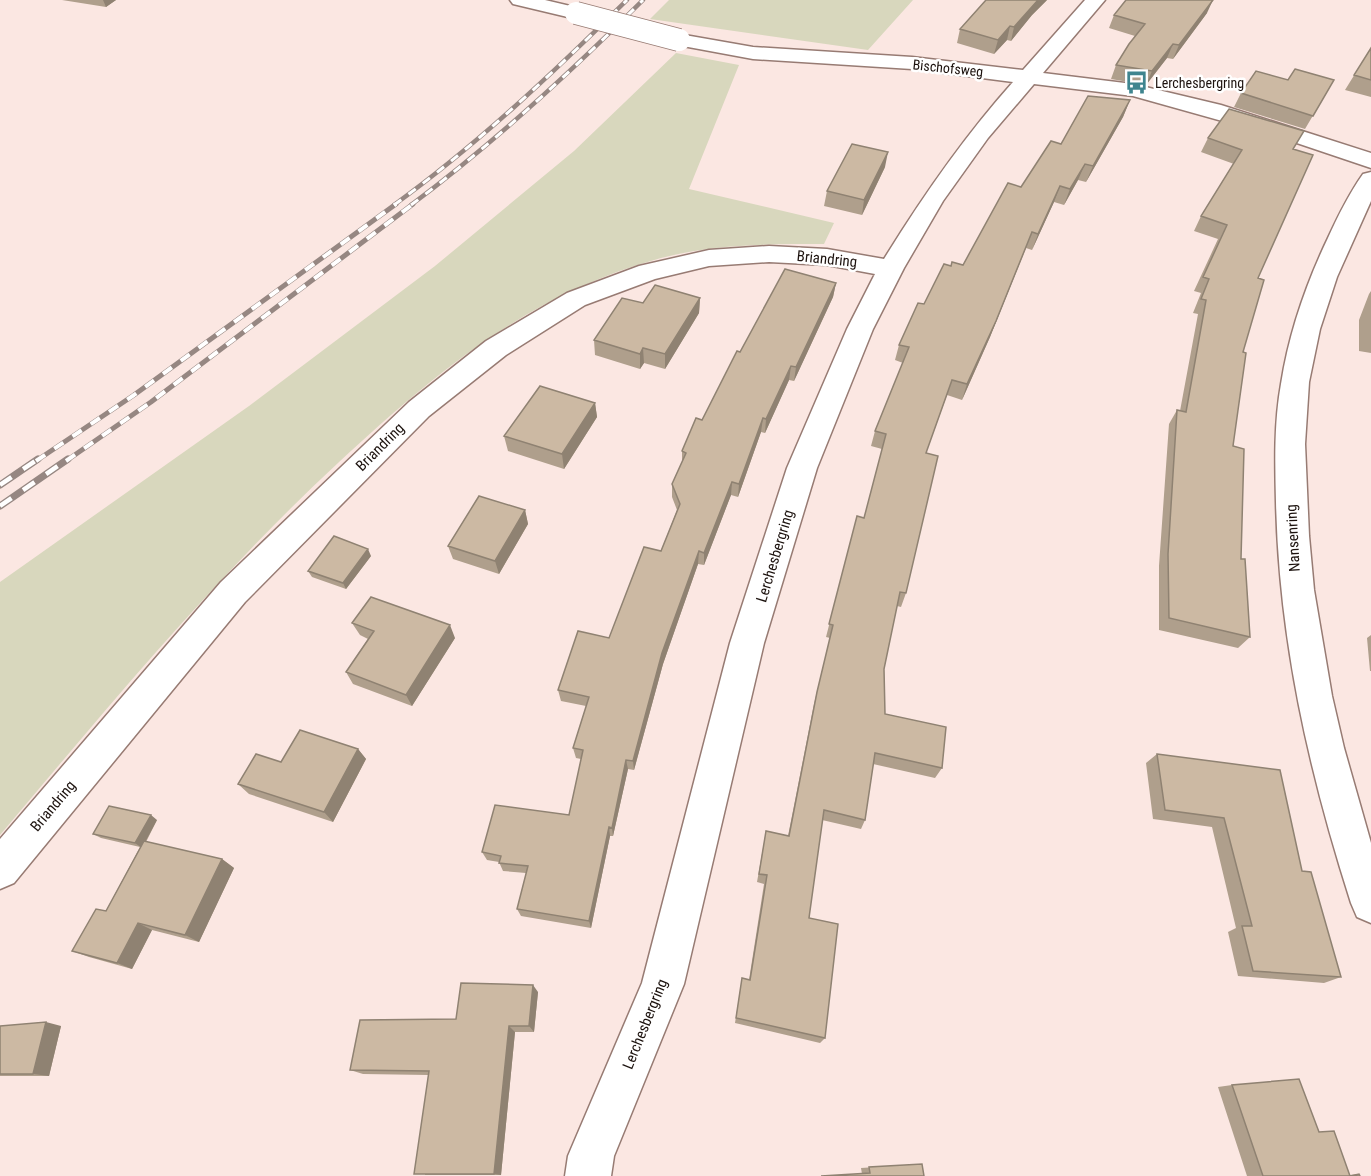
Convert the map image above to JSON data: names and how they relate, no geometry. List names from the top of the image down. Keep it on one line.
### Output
{"streets":{"street":["Bischofsweg","Briandring","Nansenring","Lerchesbergring"]},"crossings":[["Bischofsweg","Lerchesbergring"],["Briandring","Lerchesbergring"]],"places":{"bus stop":["Lerchesbergring"]}}
